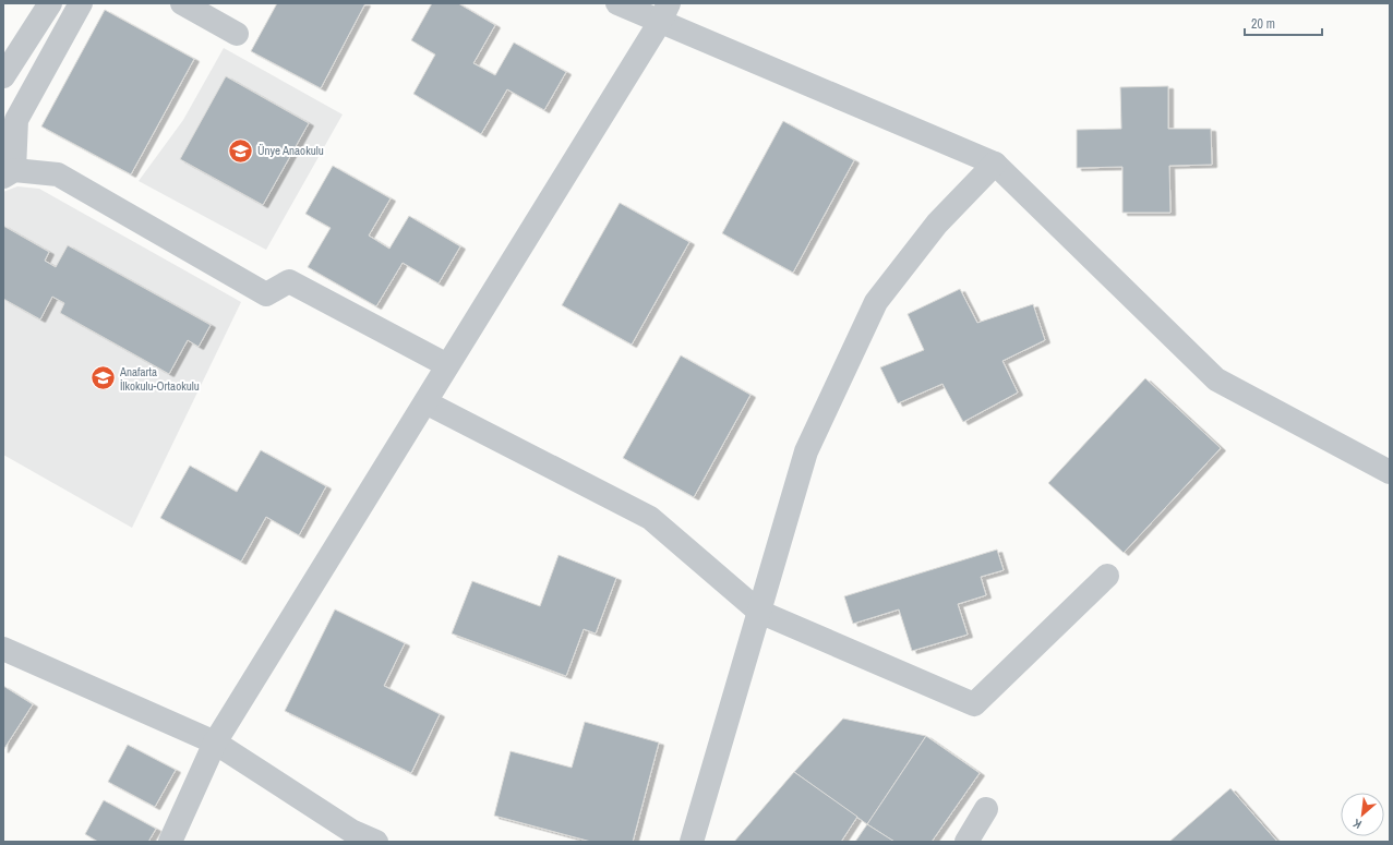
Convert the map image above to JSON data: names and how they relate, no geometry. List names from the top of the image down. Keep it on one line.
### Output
{"places":{"school or university":["Ünye Anaokulu","Anafarta İlkokulu-Ortaokulu"]},"scale_bar":"20 m","north":"bottom left"}
